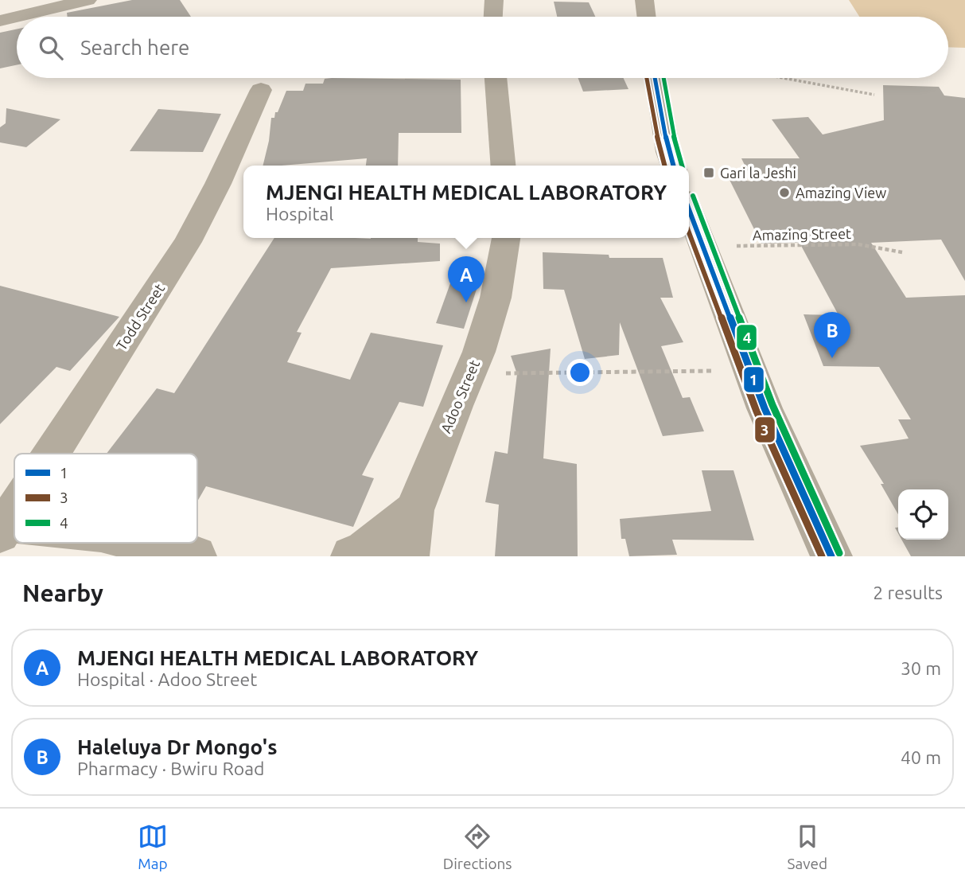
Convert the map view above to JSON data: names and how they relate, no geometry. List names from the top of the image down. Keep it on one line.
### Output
{"streets":{"street":["Todd Street","Adoo Street"],"path":["Amazing Street"]},"places":{"transit":["Gari la Jeshi"],"other":["Amazing View"]},"lines":["transit line 1","transit line 3","transit line 4"],"legend":["1","3","4"],"page":{"search":"Search here","popup":["MJENGI HEALTH MEDICAL LABORATORY","Hospital"],"pins":["A","B"],"heading":["Nearby","2 results"],"list":[{"mark":"A","name":"MJENGI HEALTH MEDICAL LABORATORY","note":"Hospital · Adoo Street","value":"30 m"},{"mark":"B","name":"Haleluya Dr Mongo's","note":"Pharmacy · Bwiru Road","value":"40 m"}],"nav":["Map","Directions","Saved"]}}
